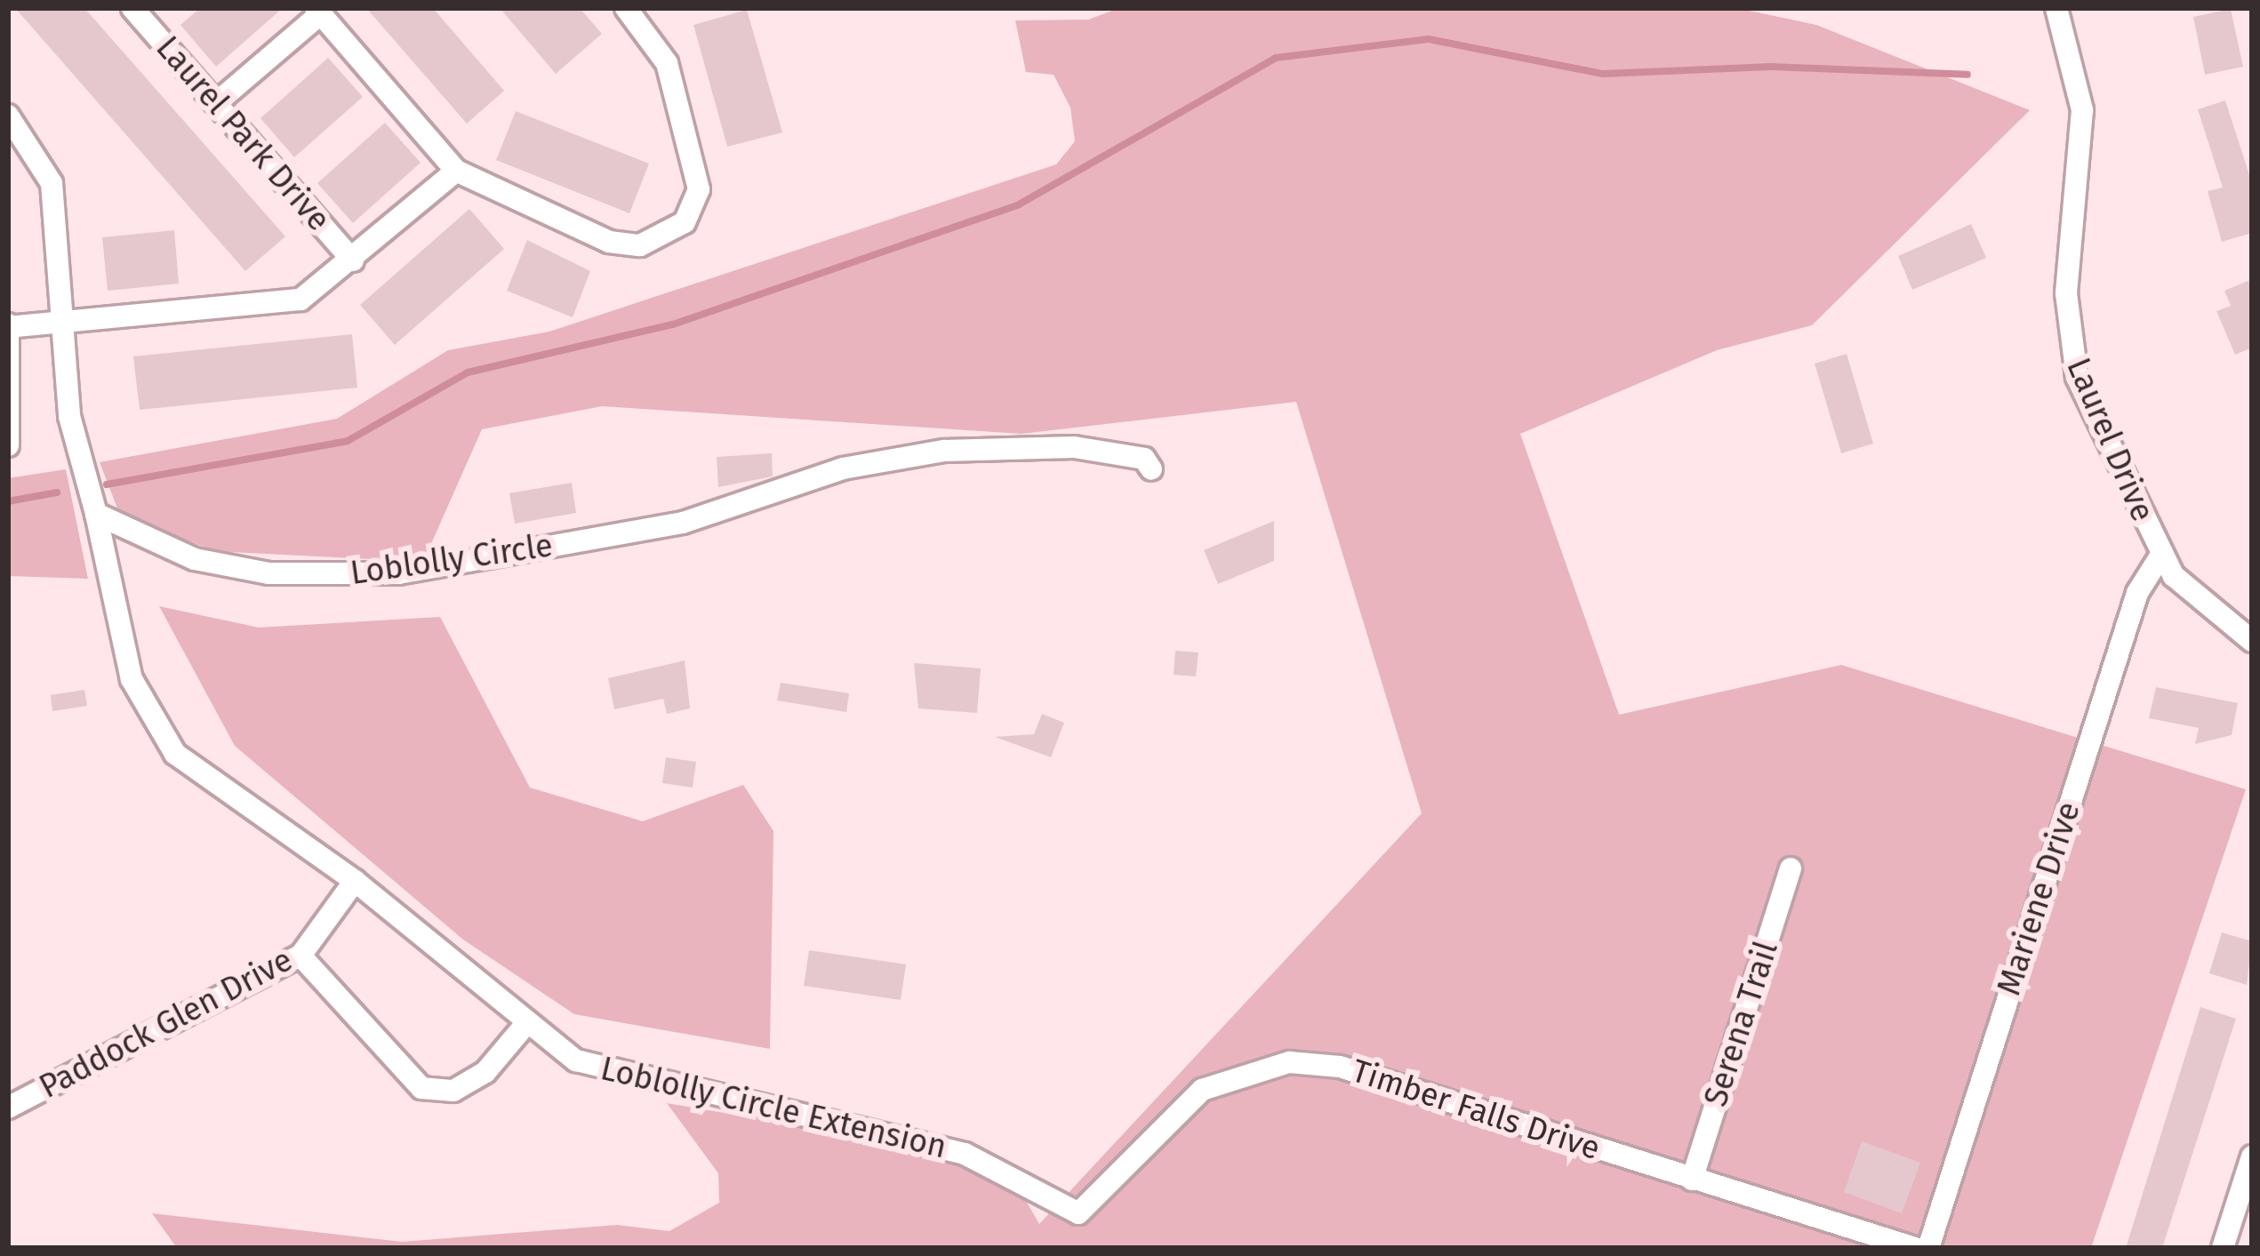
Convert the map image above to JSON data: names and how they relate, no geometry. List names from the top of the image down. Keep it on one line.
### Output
{"streets":{"street":["Laurel Park Drive","Laurel Drive","Loblolly Circle","Mariene Drive","Paddock Glen Drive","Serena Trail","Loblolly Circle Extension","Timber Falls Drive"]},"crossings":[["Laurel Drive","Mariene Drive"],["Loblolly Circle","Loblolly Circle Extension"],["Paddock Glen Drive","Loblolly Circle Extension"],["Serena Trail","Timber Falls Drive"],["Loblolly Circle Extension","Timber Falls Drive"]]}
